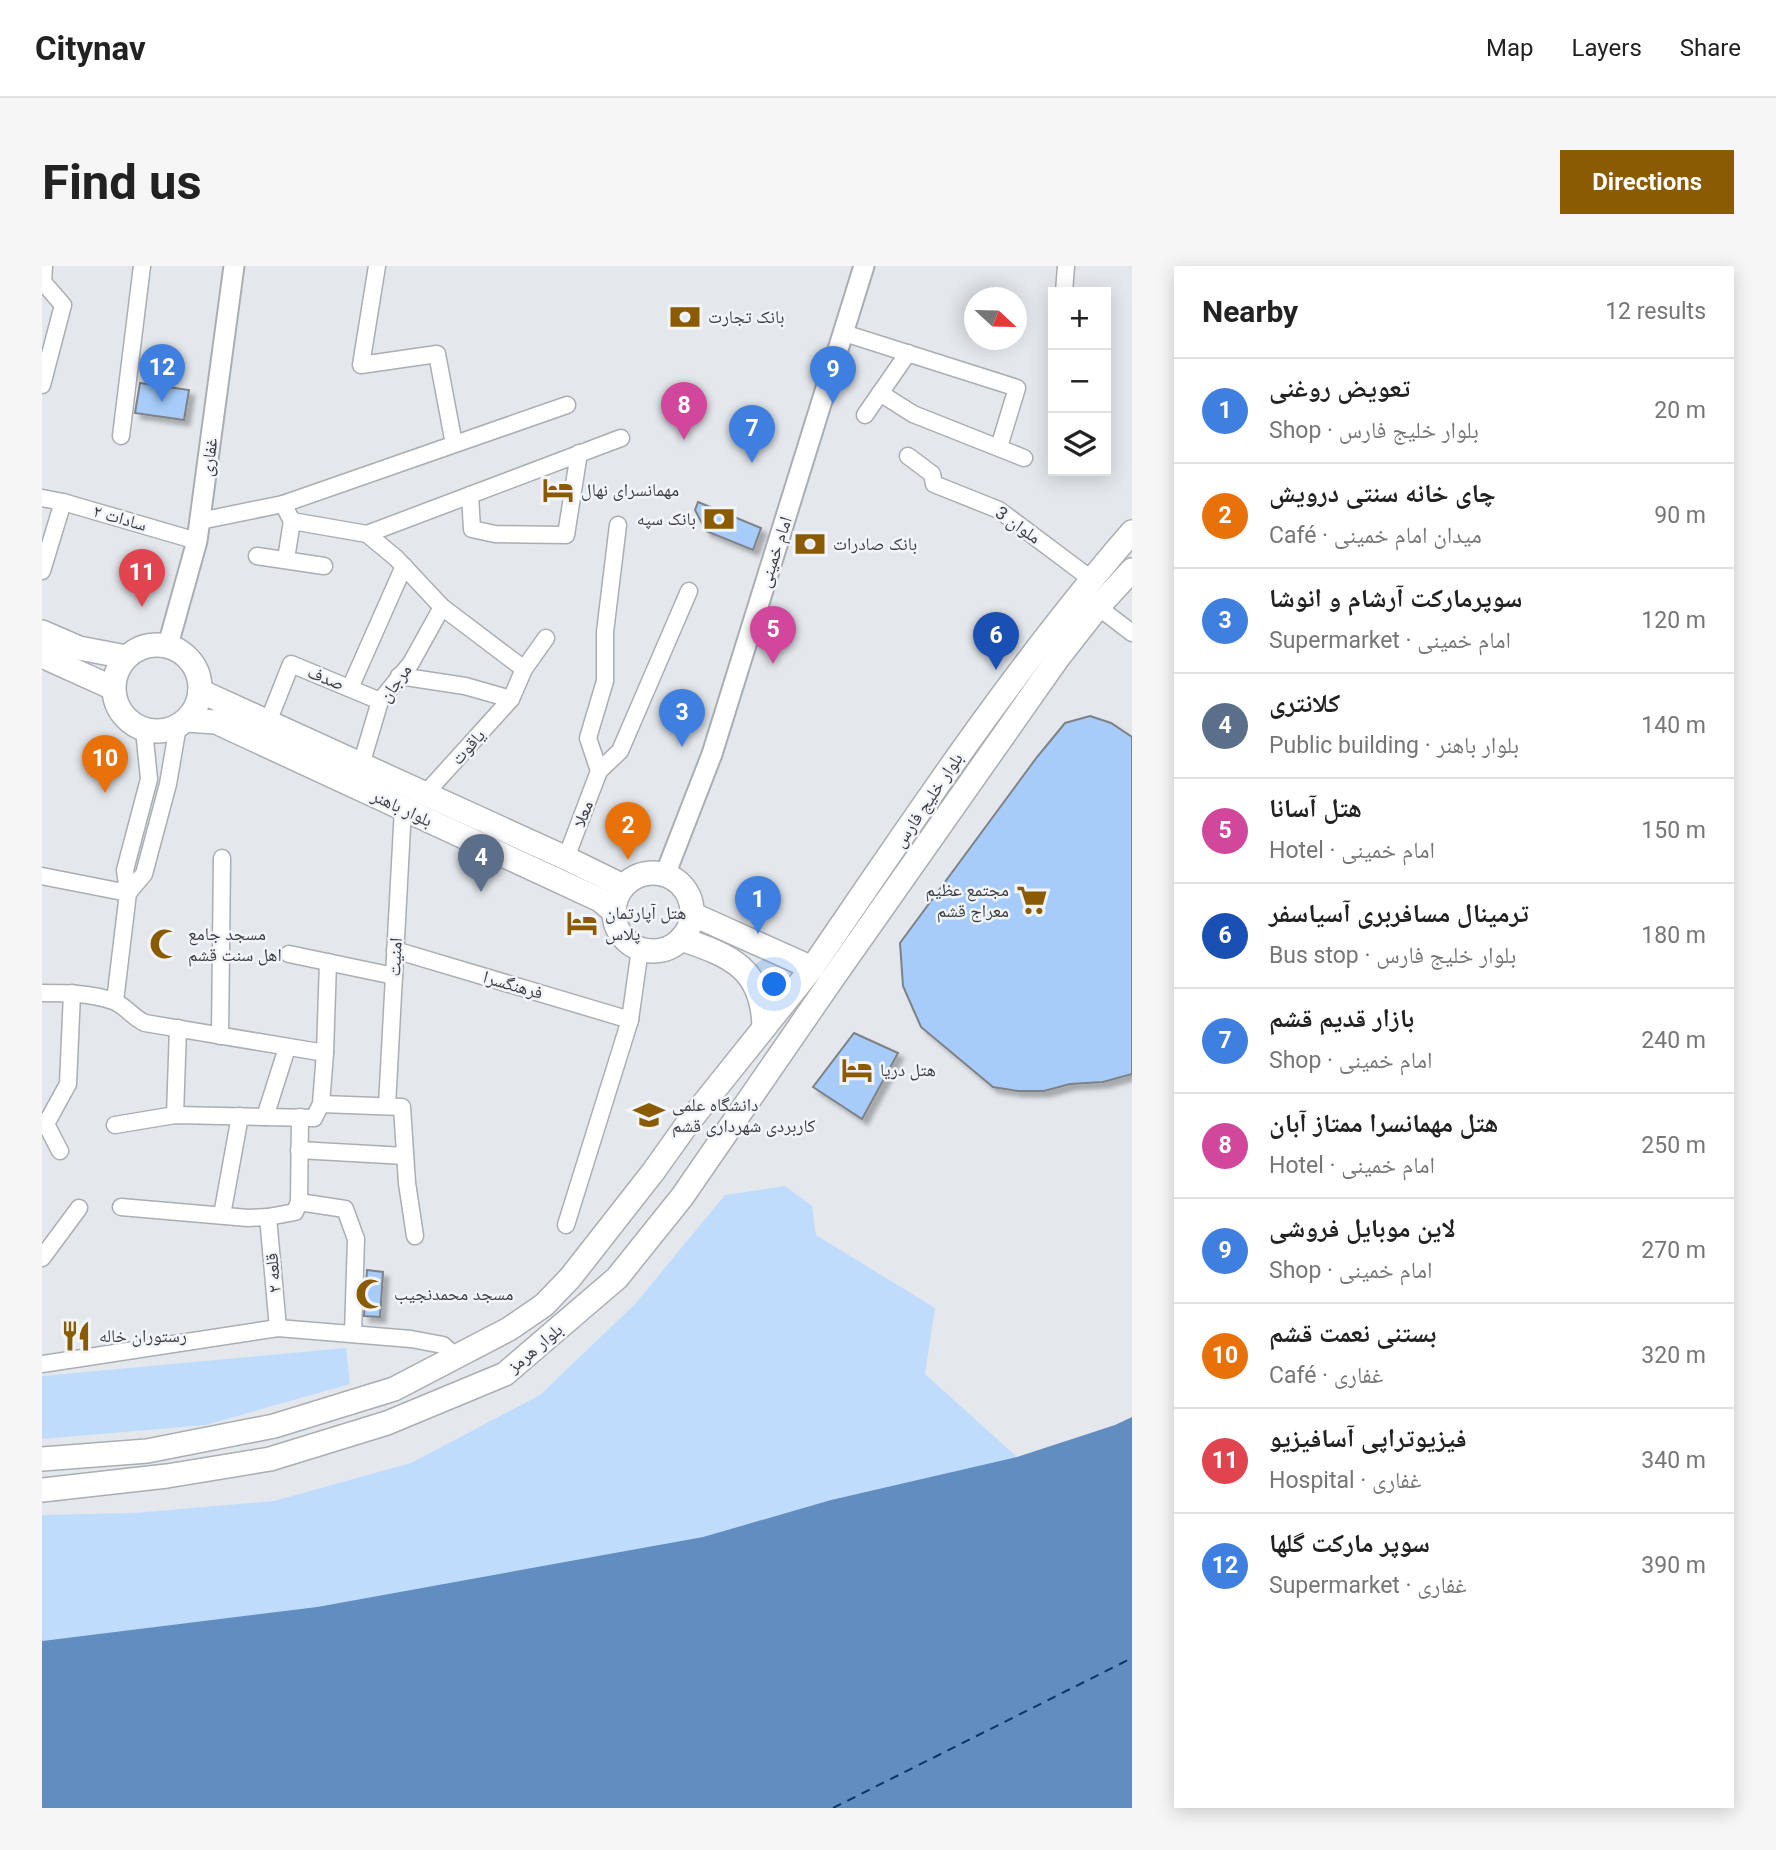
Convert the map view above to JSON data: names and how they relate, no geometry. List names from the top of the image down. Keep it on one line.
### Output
{"streets":{"main road":["بلوار خلیج فارس","بلوار باهنر","بلوار هرمز"],"street":["غفاری","سادات ۲","ملوان 3","امام خمینی","صدف","مرجان","یاقوت","معلا","امنیت","فرهنگسرا","قلعه ۲"]},"crossings":[["غفاری","سادات ۲"],["غفاری","بلوار باهنر"],["ملوان 3","بلوار خلیج فارس"],["امام خمینی","بلوار باهنر"],["صدف","مرجان"],["صدف","بلوار باهنر"],["مرجان","بلوار باهنر"],["یاقوت","بلوار باهنر"],["بلوار خلیج فارس","بلوار هرمز"],["بلوار باهنر","معلا"],["بلوار باهنر","امنیت"],["امنیت","فرهنگسرا"]],"places":{"bank":["بانک تجارت","بانک سپه","بانک صادرات"],"hotel":["مهمانسرای نهال","هتل آپارتمان پلاس","هتل دریا"],"supermarket":["مجتمع عظیم معراج قشم"],"mosque":["مسجد جامع اهل سنت قشم","مسجد محمدنجیب"],"school or university":["دانشگاه علمی کاربردی شهرداری قشم"],"restaurant":["رستوران خاله"]},"north":"right","page":{"header":"Citynav","nav":["Map","Layers","Share"],"buttons":"Directions","title":"Find us","heading":["Nearby","12 results"],"map_buttons":["+","−"],"pins":["12","9","8","7","11","5","6","3","10","2","4","1"],"list":[{"mark":"1","name":"تعویض روغنی","note":"Shop · بلوار خلیج فارس","value":"20 m"},{"mark":"2","name":"چای خانه سنتی درویش","note":"Café · میدان امام خمینی","value":"90 m"},{"mark":"3","name":"سوپرمارکت آرشام و انوشا","note":"Supermarket · امام خمینی","value":"120 m"},{"mark":"4","name":"کلانتری","note":"Public building · بلوار باهنر","value":"140 m"},{"mark":"5","name":"هتل آسانا","note":"Hotel · امام خمینی","value":"150 m"},{"mark":"6","name":"ترمینال مسافربری آسیاسفر","note":"Bus stop · بلوار خلیج فارس","value":"180 m"},{"mark":"7","name":"بازار قدیم قشم","note":"Shop · امام خمینی","value":"240 m"},{"mark":"8","name":"هتل مهمانسرا ممتاز آبان","note":"Hotel · امام خمینی","value":"250 m"},{"mark":"9","name":"لاین موبایل فروشی","note":"Shop · امام خمینی","value":"270 m"},{"mark":"10","name":"بستنی نعمت قشم","note":"Café · غفاری","value":"320 m"},{"mark":"11","name":"فیزیوتراپی آسافیزیو","note":"Hospital · غفاری","value":"340 m"},{"mark":"12","name":"سوپر مارکت گلها","note":"Supermarket · غفاری","value":"390 m"}]}}
